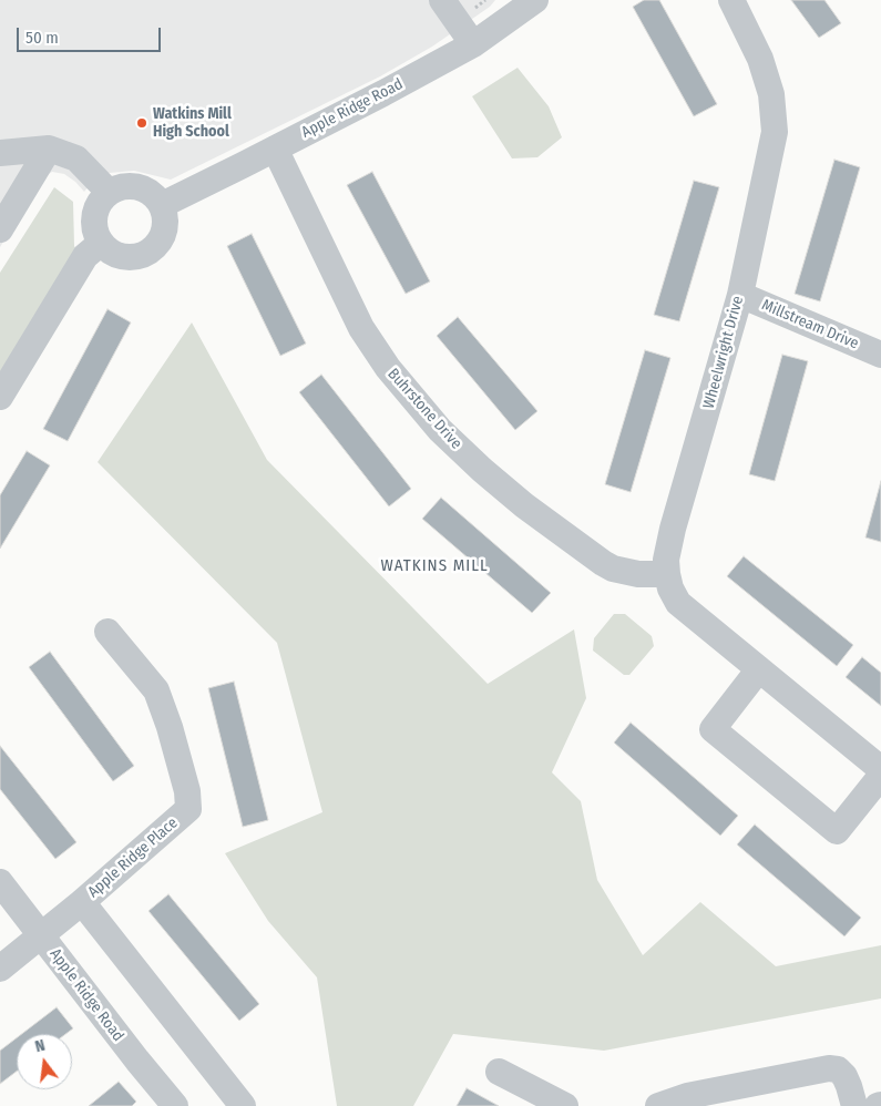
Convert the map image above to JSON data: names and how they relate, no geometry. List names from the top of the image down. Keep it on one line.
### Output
{"streets":{"street":["Apple Ridge Road","Millstream Drive","Wheelwright Drive","Buhrstone Drive","Apple Ridge Place"]},"crossings":[["Apple Ridge Road","Buhrstone Drive"],["Apple Ridge Road","Apple Ridge Place"],["Millstream Drive","Wheelwright Drive"],["Wheelwright Drive","Buhrstone Drive"]],"districts":["WATKINS MILL"],"places":["Watkins Mill High School"],"scale_bar":"50 m","north":"top"}
